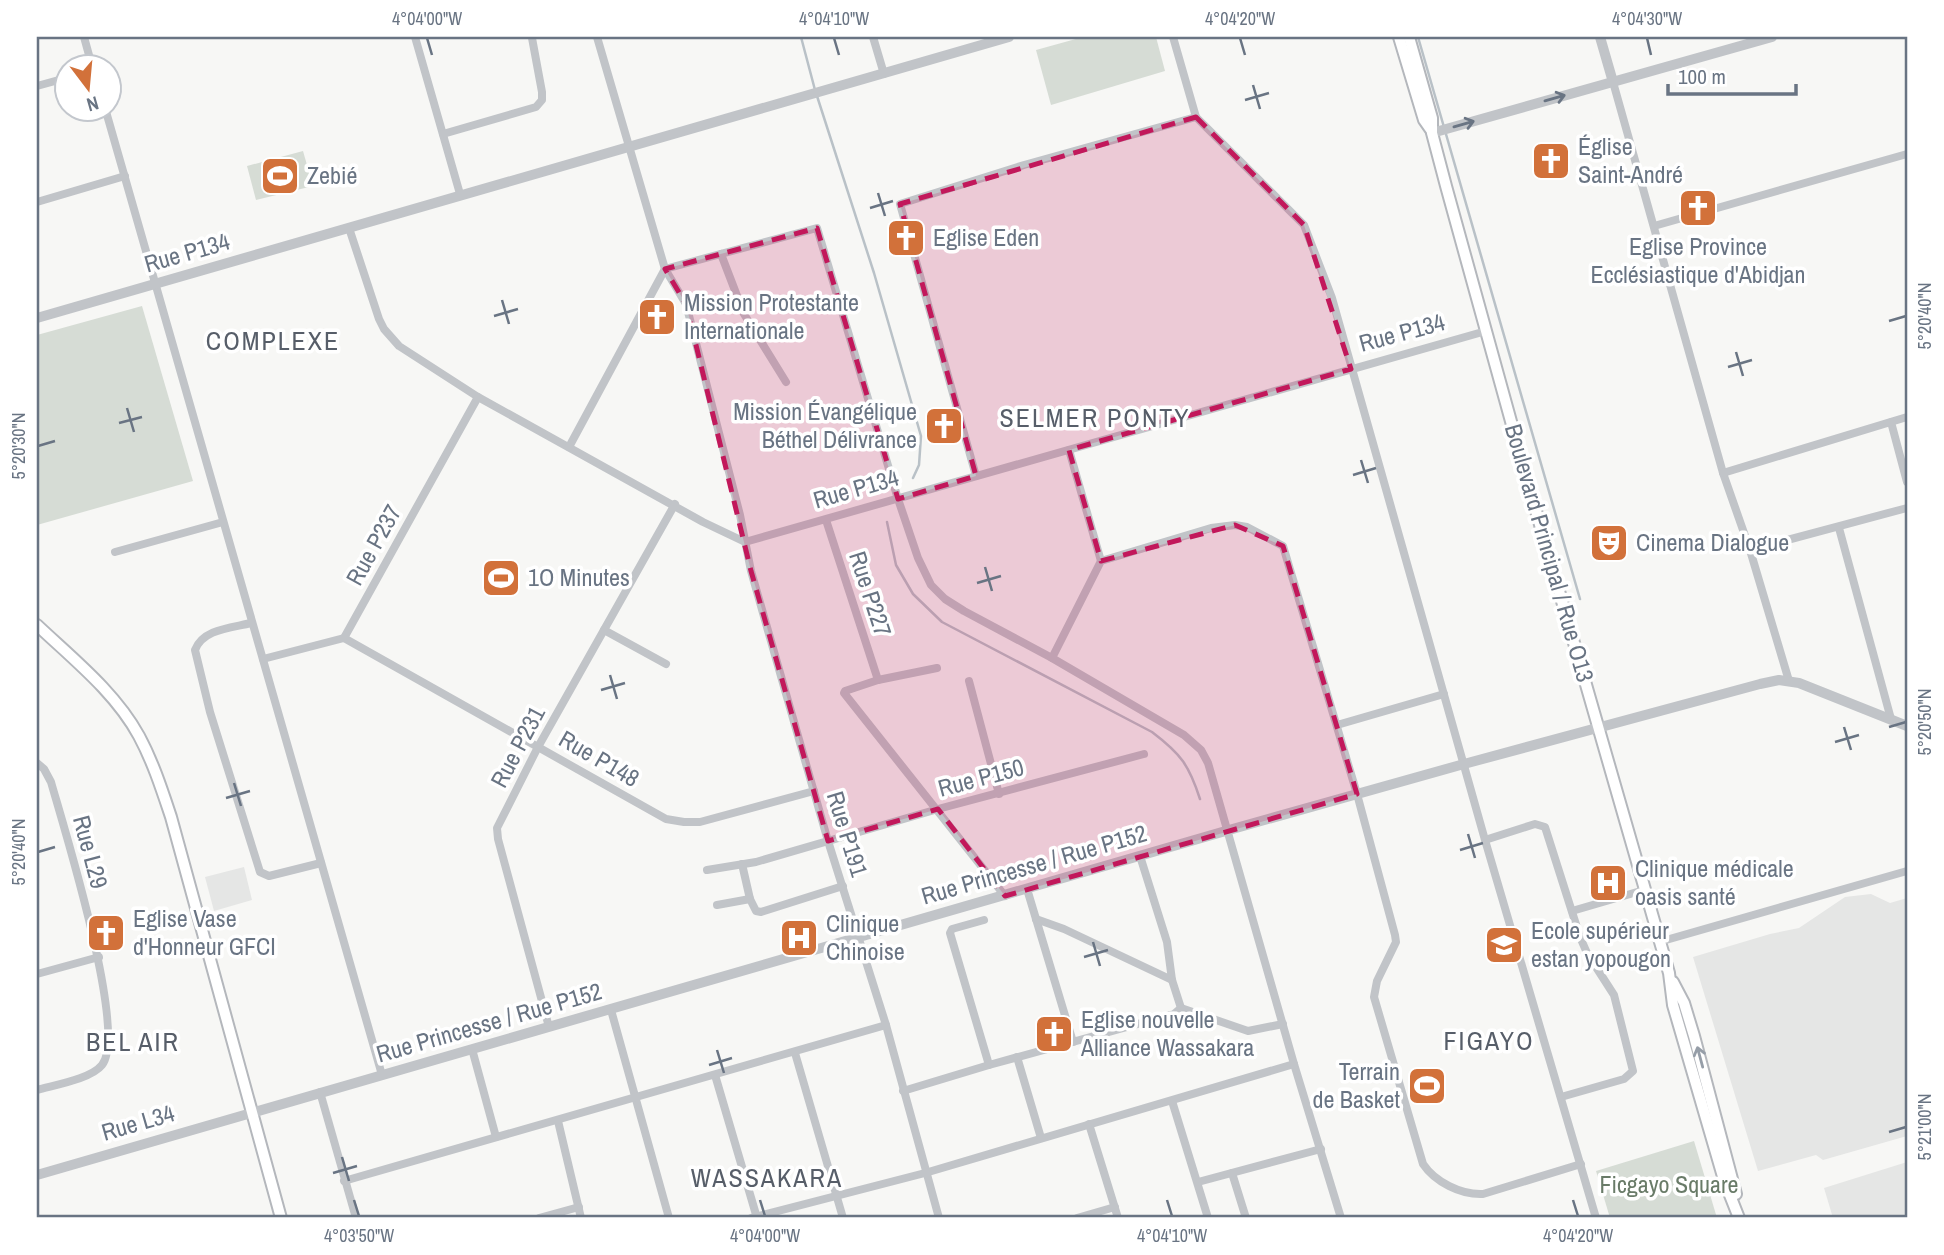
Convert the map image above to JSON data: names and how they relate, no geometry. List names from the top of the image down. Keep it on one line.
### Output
{"streets":{"main road":["Boulevard Principal / Rue O13"],"street":["Rue P134","Rue P237","Rue P227","Rue P231","Rue P148","Rue P150","Rue P191","Rue L29","Rue Princesse / Rue P152","Rue L34"]},"crossings":[["Rue P134","Boulevard Principal / Rue O13"],["Rue P134","Rue P227"],["Rue P134","Rue P191"],["Rue P237","Rue P148"],["Boulevard Principal / Rue O13","Rue Princesse / Rue P152"],["Rue P231","Rue P148"],["Rue P231","Rue Princesse / Rue P152"],["Rue P148","Rue P191"],["Rue P150","Rue P191"],["Rue P191","Rue Princesse / Rue P152"],["Rue Princesse / Rue P152","Rue L34"]],"districts":["COMPLEXE","SELMER PONTY","FIGAYO","BEL AIR","WASSAKARA"],"parks":["Ficgayo Square"],"places":{"church":["Église Saint-André","Eglise Province Ecclésiastique d'Abidjan","Eglise Eden","Mission Protestante Internationale","Mission Évangélique Béthel Délivrance","Eglise Vase d'Honneur GFCI","Eglise nouvelle Alliance Wassakara"],"sports":["Zebié","1O Minutes","Terrain de Basket"],"theatre":["Cinema Dialogue"],"hospital":["Clinique médicale oasis santé","Clinique Chinoise"],"school or university":["Ecole supérieur estan yopougon"]},"scale_bar":"100 m","north":"bottom","coordinates":["4°04'00\"W","4°04'10\"W","4°04'20\"W","4°04'30\"W","5°20'40\"N","5°20'30\"N","5°20'50\"N","5°21'00\"N","4°03'50\"W"]}
